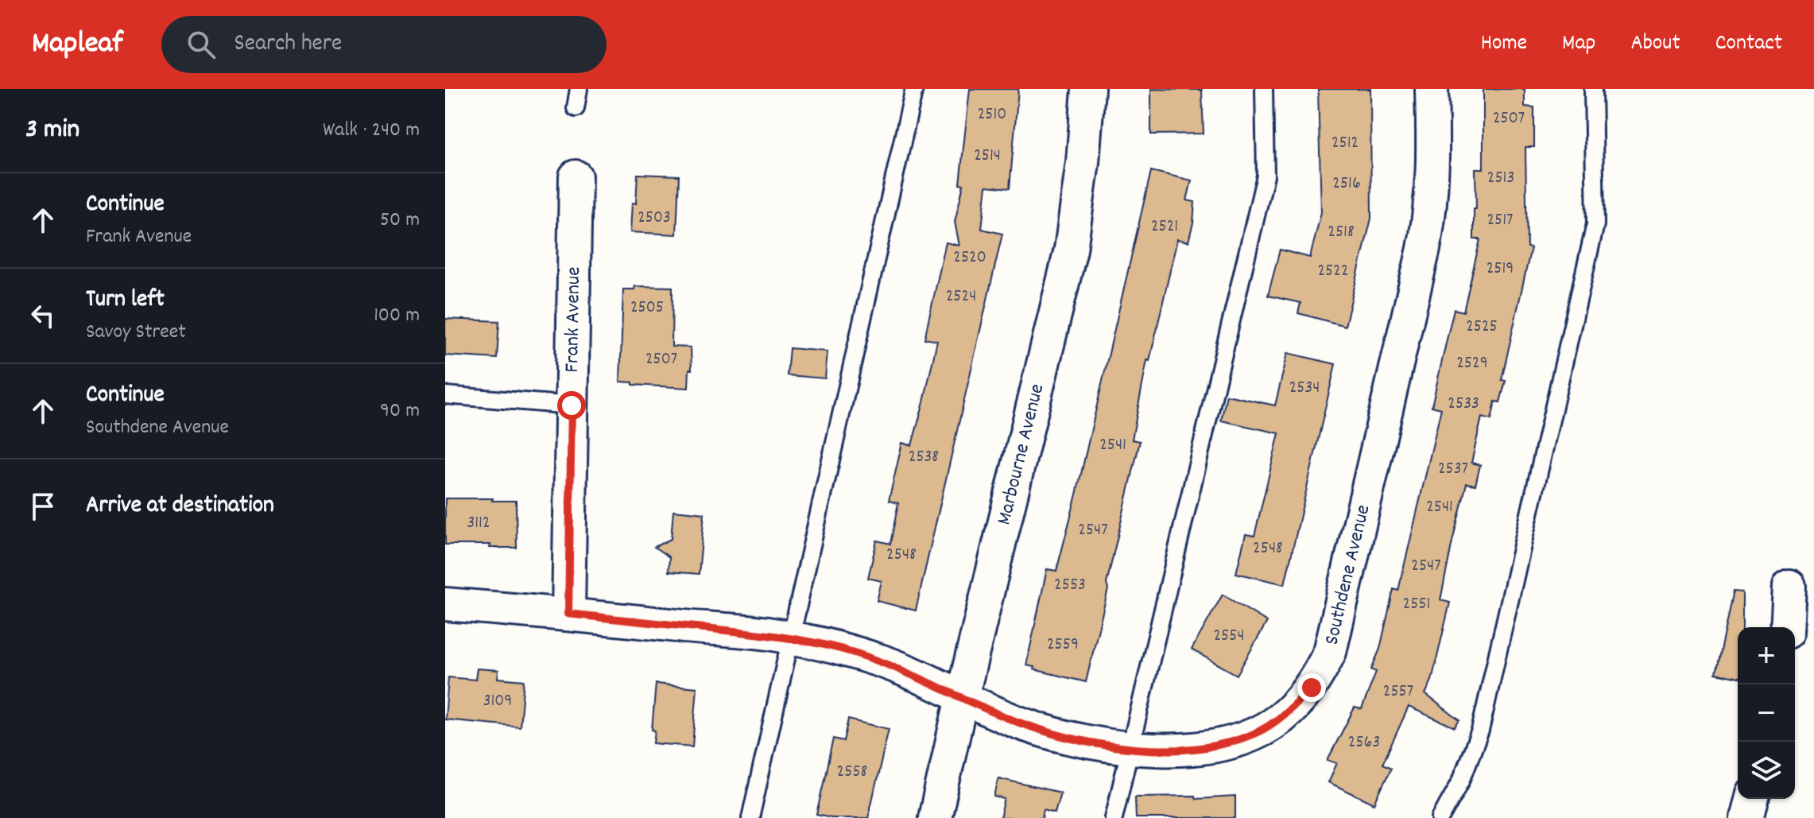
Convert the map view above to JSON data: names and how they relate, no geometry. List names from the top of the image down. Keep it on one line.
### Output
{"streets":{"street":["Frank Avenue","Marbourne Avenue","Southdene Avenue"]},"crossings":[["Frank Avenue","Southdene Avenue"],["Marbourne Avenue","Southdene Avenue"]],"house_numbers":["2510","2507","2512","2514","2513","2516","2503","2517","2521","2518","2520","2519","2522","2524","2505","2525","2507","2529","2534","2533","2541","2538","2537","2541","3112","2547","2548","2548","2547","2553","2551","2554","2559","2557","3109","2563","2558"],"page":{"header":"Mapleaf","search":"Search here","nav":["Home","Map","About","Contact"],"heading":["3 min","Walk · 240 m"],"list":[["Continue","Frank Avenue","50 m"],["Turn left","Savoy Street","100 m"],["Continue","Southdene Avenue","90 m"],"Arrive at destination"],"map_buttons":["+","−"]}}
